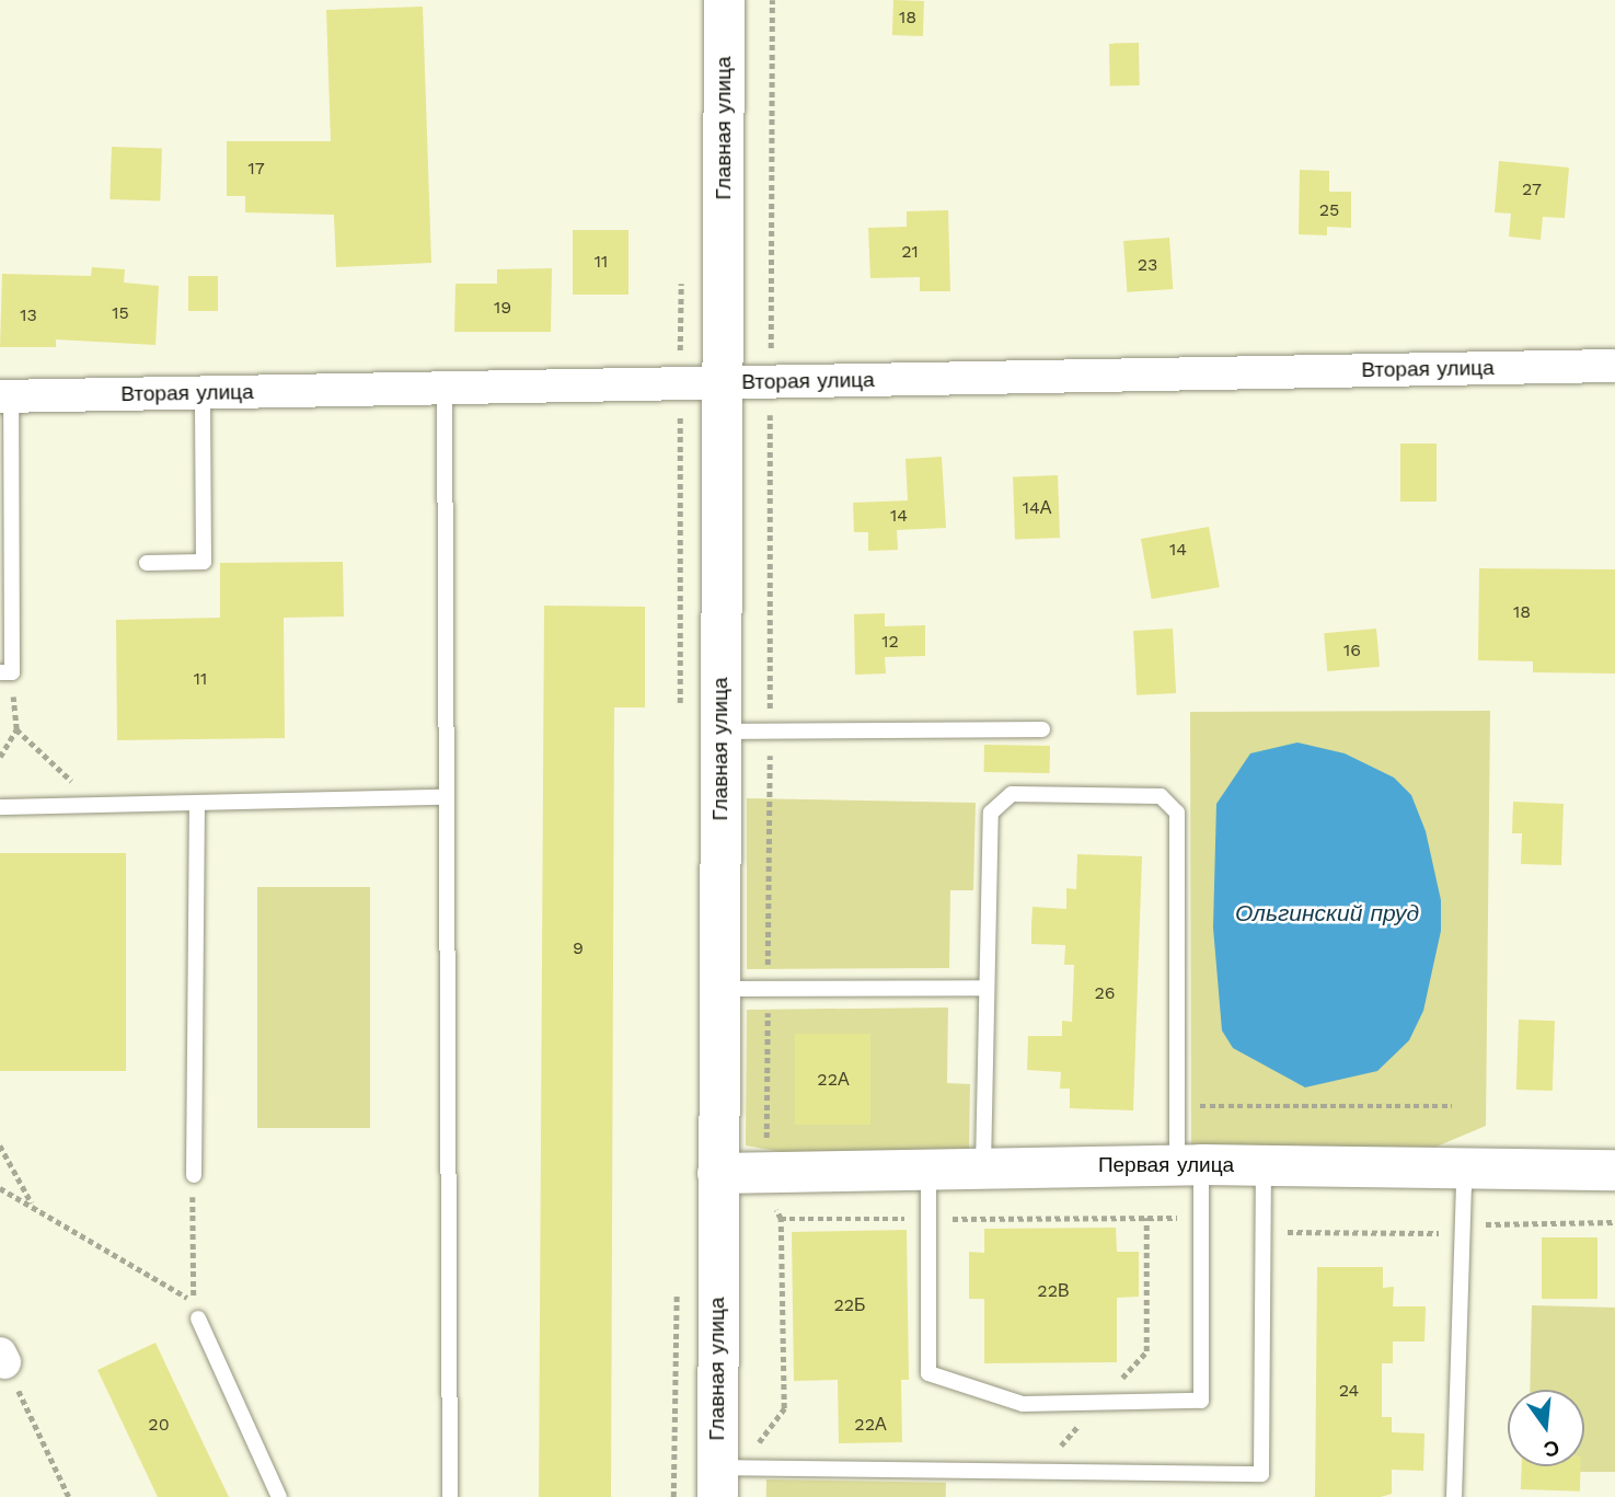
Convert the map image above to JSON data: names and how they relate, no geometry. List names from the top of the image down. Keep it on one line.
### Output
{"streets":{"street":["Главная улица","Вторая улица","Первая улица"]},"crossings":[["Главная улица","Вторая улица"],["Главная улица","Первая улица"]],"water":["Ольгинский пруд"],"house_numbers":["18","17","27","25","21","11","23","19","15","13","14А","14","14","18","12","16","11","9","26","22А","22В","22Б","24","20","22А"],"north":"bottom"}
